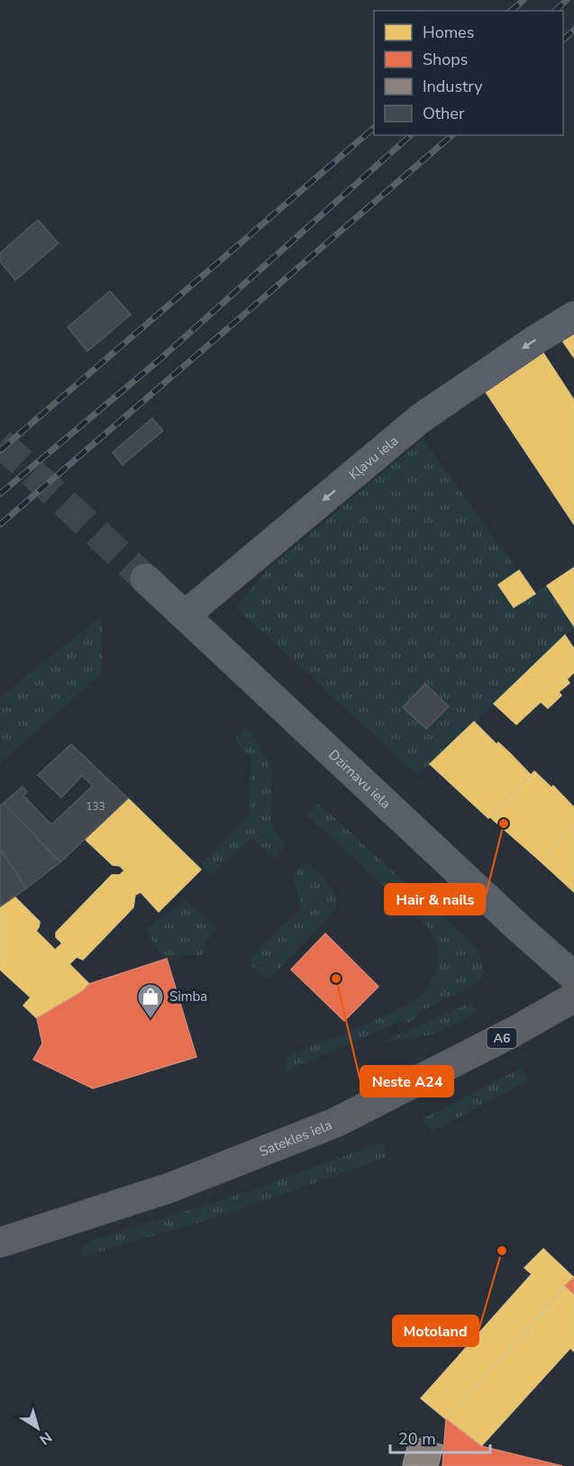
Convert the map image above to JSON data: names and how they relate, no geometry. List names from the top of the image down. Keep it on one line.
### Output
{"streets":{"highway":["A6","Satekles iela"],"street":["Kļavu iela","Dzirnavu iela"]},"crossings":[["Kļavu iela","Dzirnavu iela"]],"one_way":["Kļavu iela"],"places":{"other":["Hair & nails","Neste A24","Motoland"],"shop":["Simba"]},"house_numbers":["133"],"legend":["Homes","Shops","Industry","Other"],"scale_bar":"20 m","north":"bottom right"}
